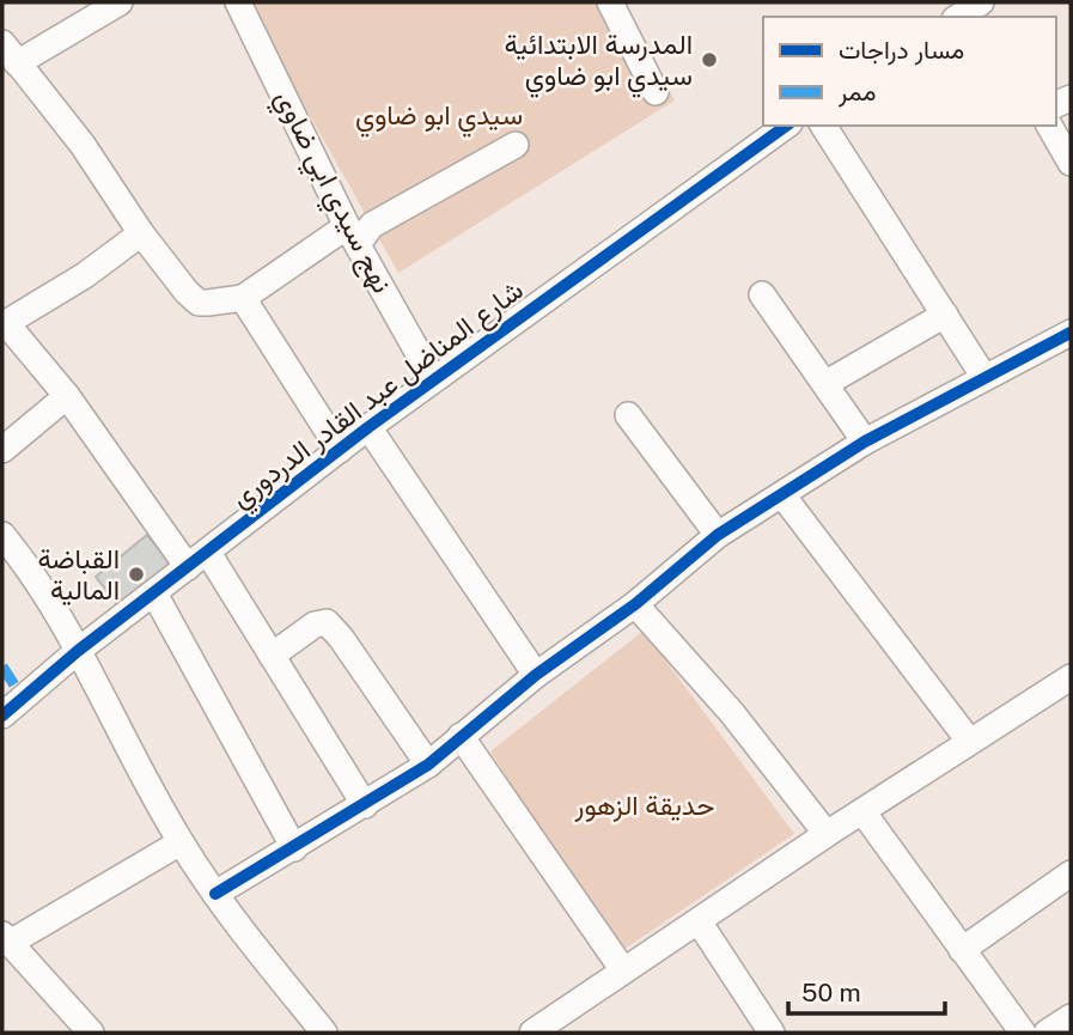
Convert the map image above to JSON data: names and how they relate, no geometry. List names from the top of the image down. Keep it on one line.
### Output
{"streets":{"street":["نهج سيدي ابي ضاوي","شارع المناضل عبد القادر الدردوري"]},"crossings":[["نهج سيدي ابي ضاوي","شارع المناضل عبد القادر الدردوري"]],"parks":["سيدي ابو ضاوي","حديقة الزهور"],"places":["المدرسة الابتدائية سيدي ابو ضاوي","القباضة المالية"],"legend":["مسار دراجات","ممر"],"scale_bar":"50 m"}
